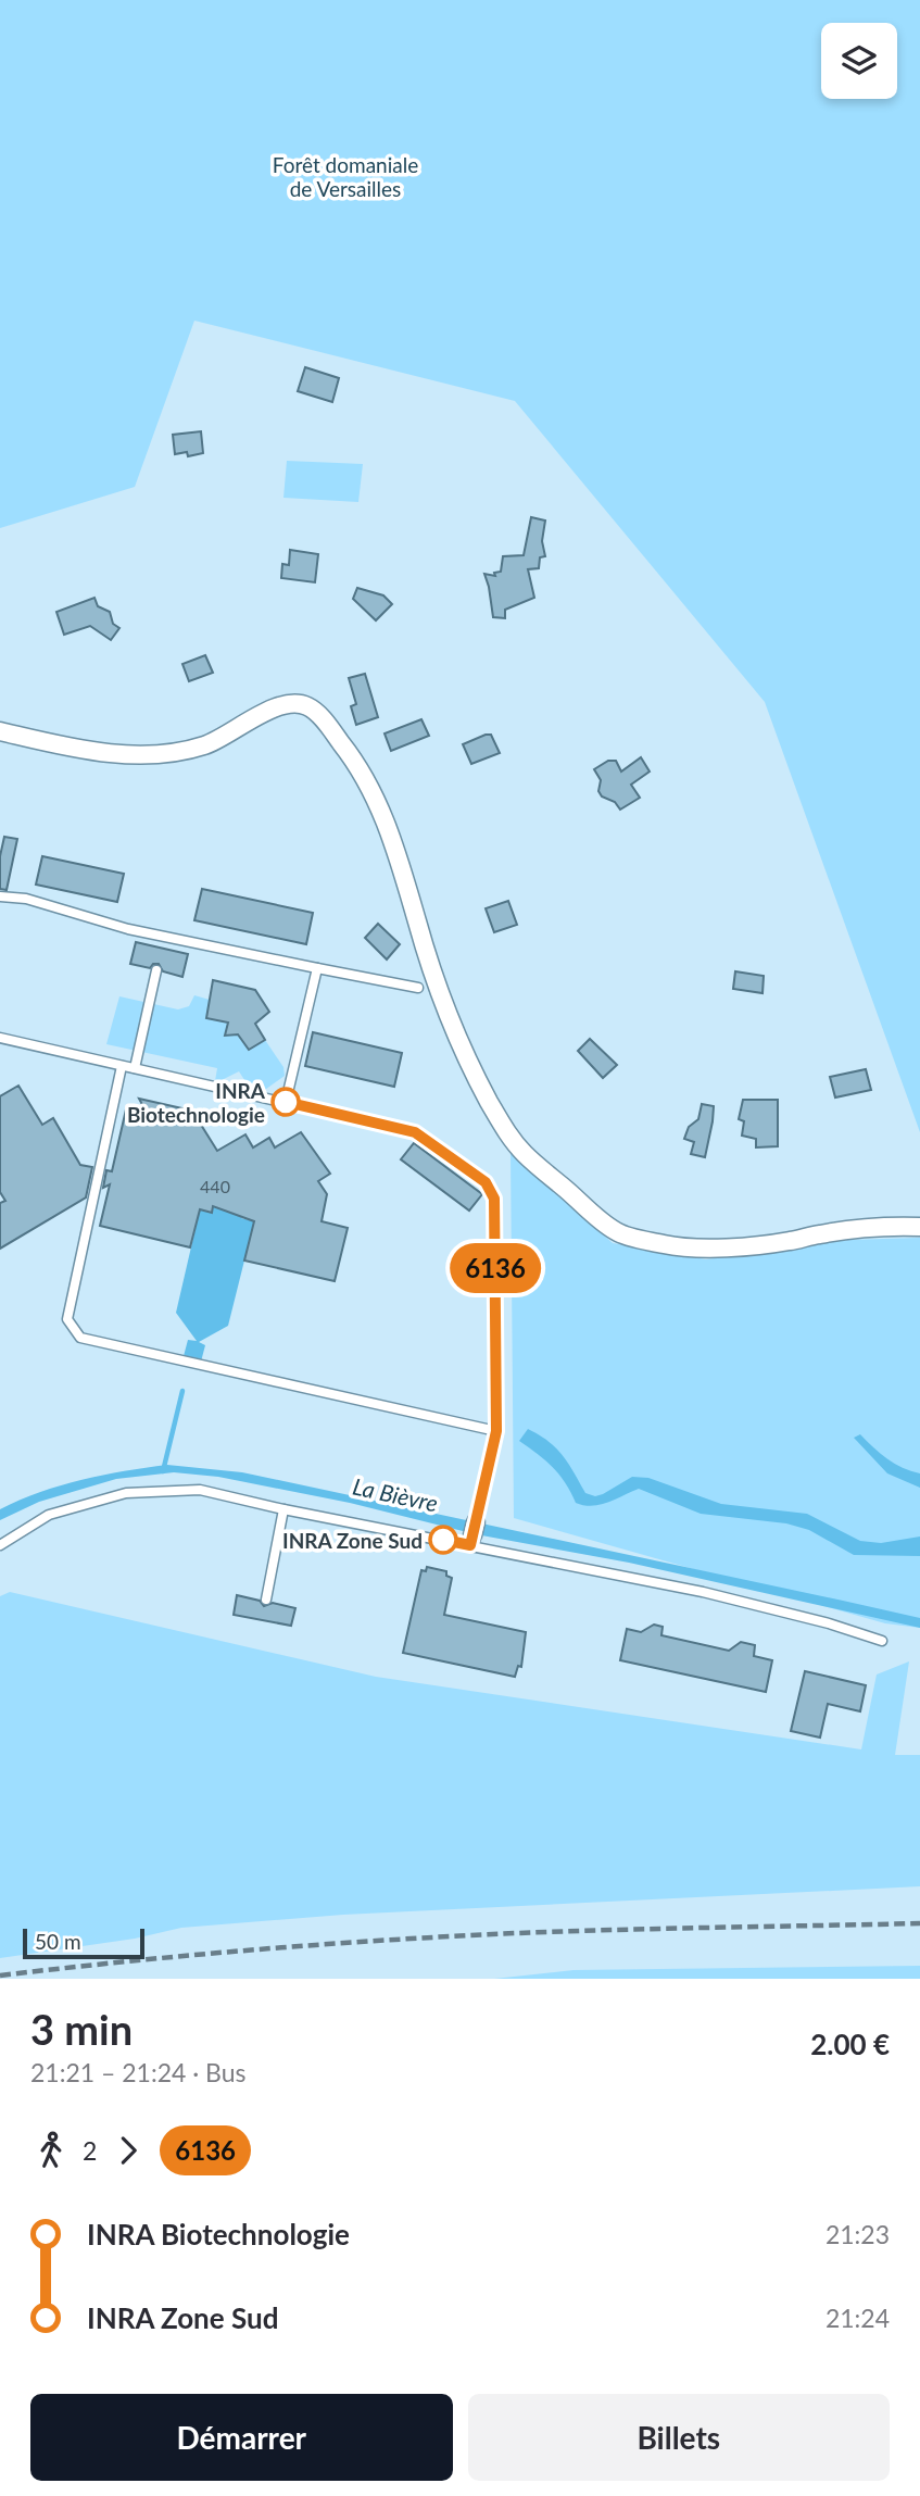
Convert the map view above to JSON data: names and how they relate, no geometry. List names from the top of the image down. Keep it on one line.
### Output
{"water":["La Bièvre"],"parks":["Forêt domaniale de Versailles"],"places":["INRA Biotechnologie","INRA Zone Sud"],"lines":["bus line 6136"],"house_numbers":["440"],"scale_bar":"50 m","page":{"on_map":"6136","scale":"50 m","heading":["3 min","21:21 – 21:24 · Bus","2.00 €"],"legs":["2","6136"],"list":[{"name":"INRA Biotechnologie","value":"21:23"},{"name":"INRA Zone Sud","value":"21:24"}],"buttons":["Démarrer","Billets"]}}
